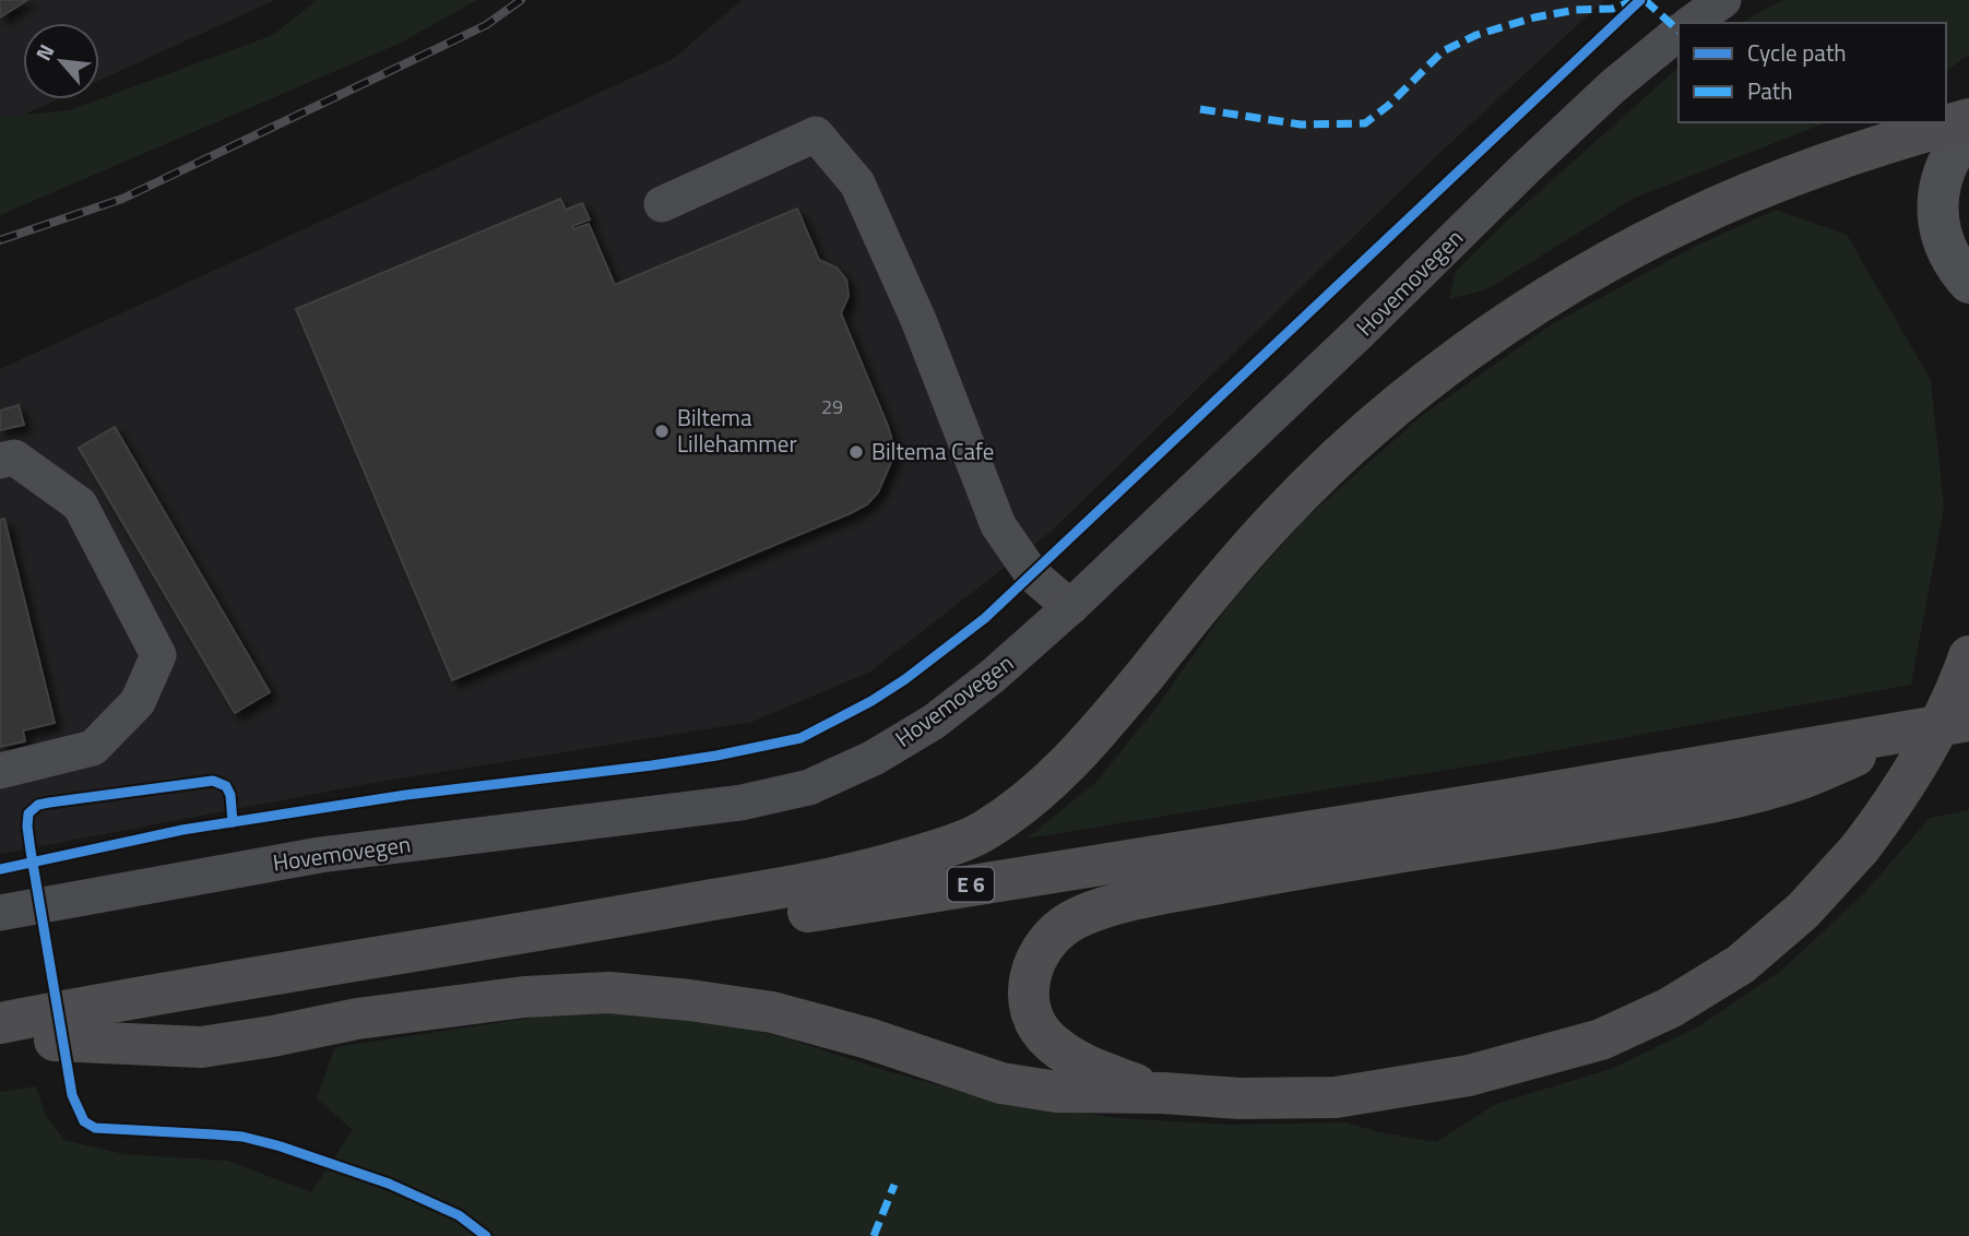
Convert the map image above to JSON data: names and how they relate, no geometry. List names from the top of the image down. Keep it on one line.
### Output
{"streets":{"highway":["E 6"],"street":["Hovemovegen"]},"places":["Biltema Lillehammer","Biltema Cafe"],"house_numbers":["29"],"legend":["Cycle path","Path"],"north":"top left"}
